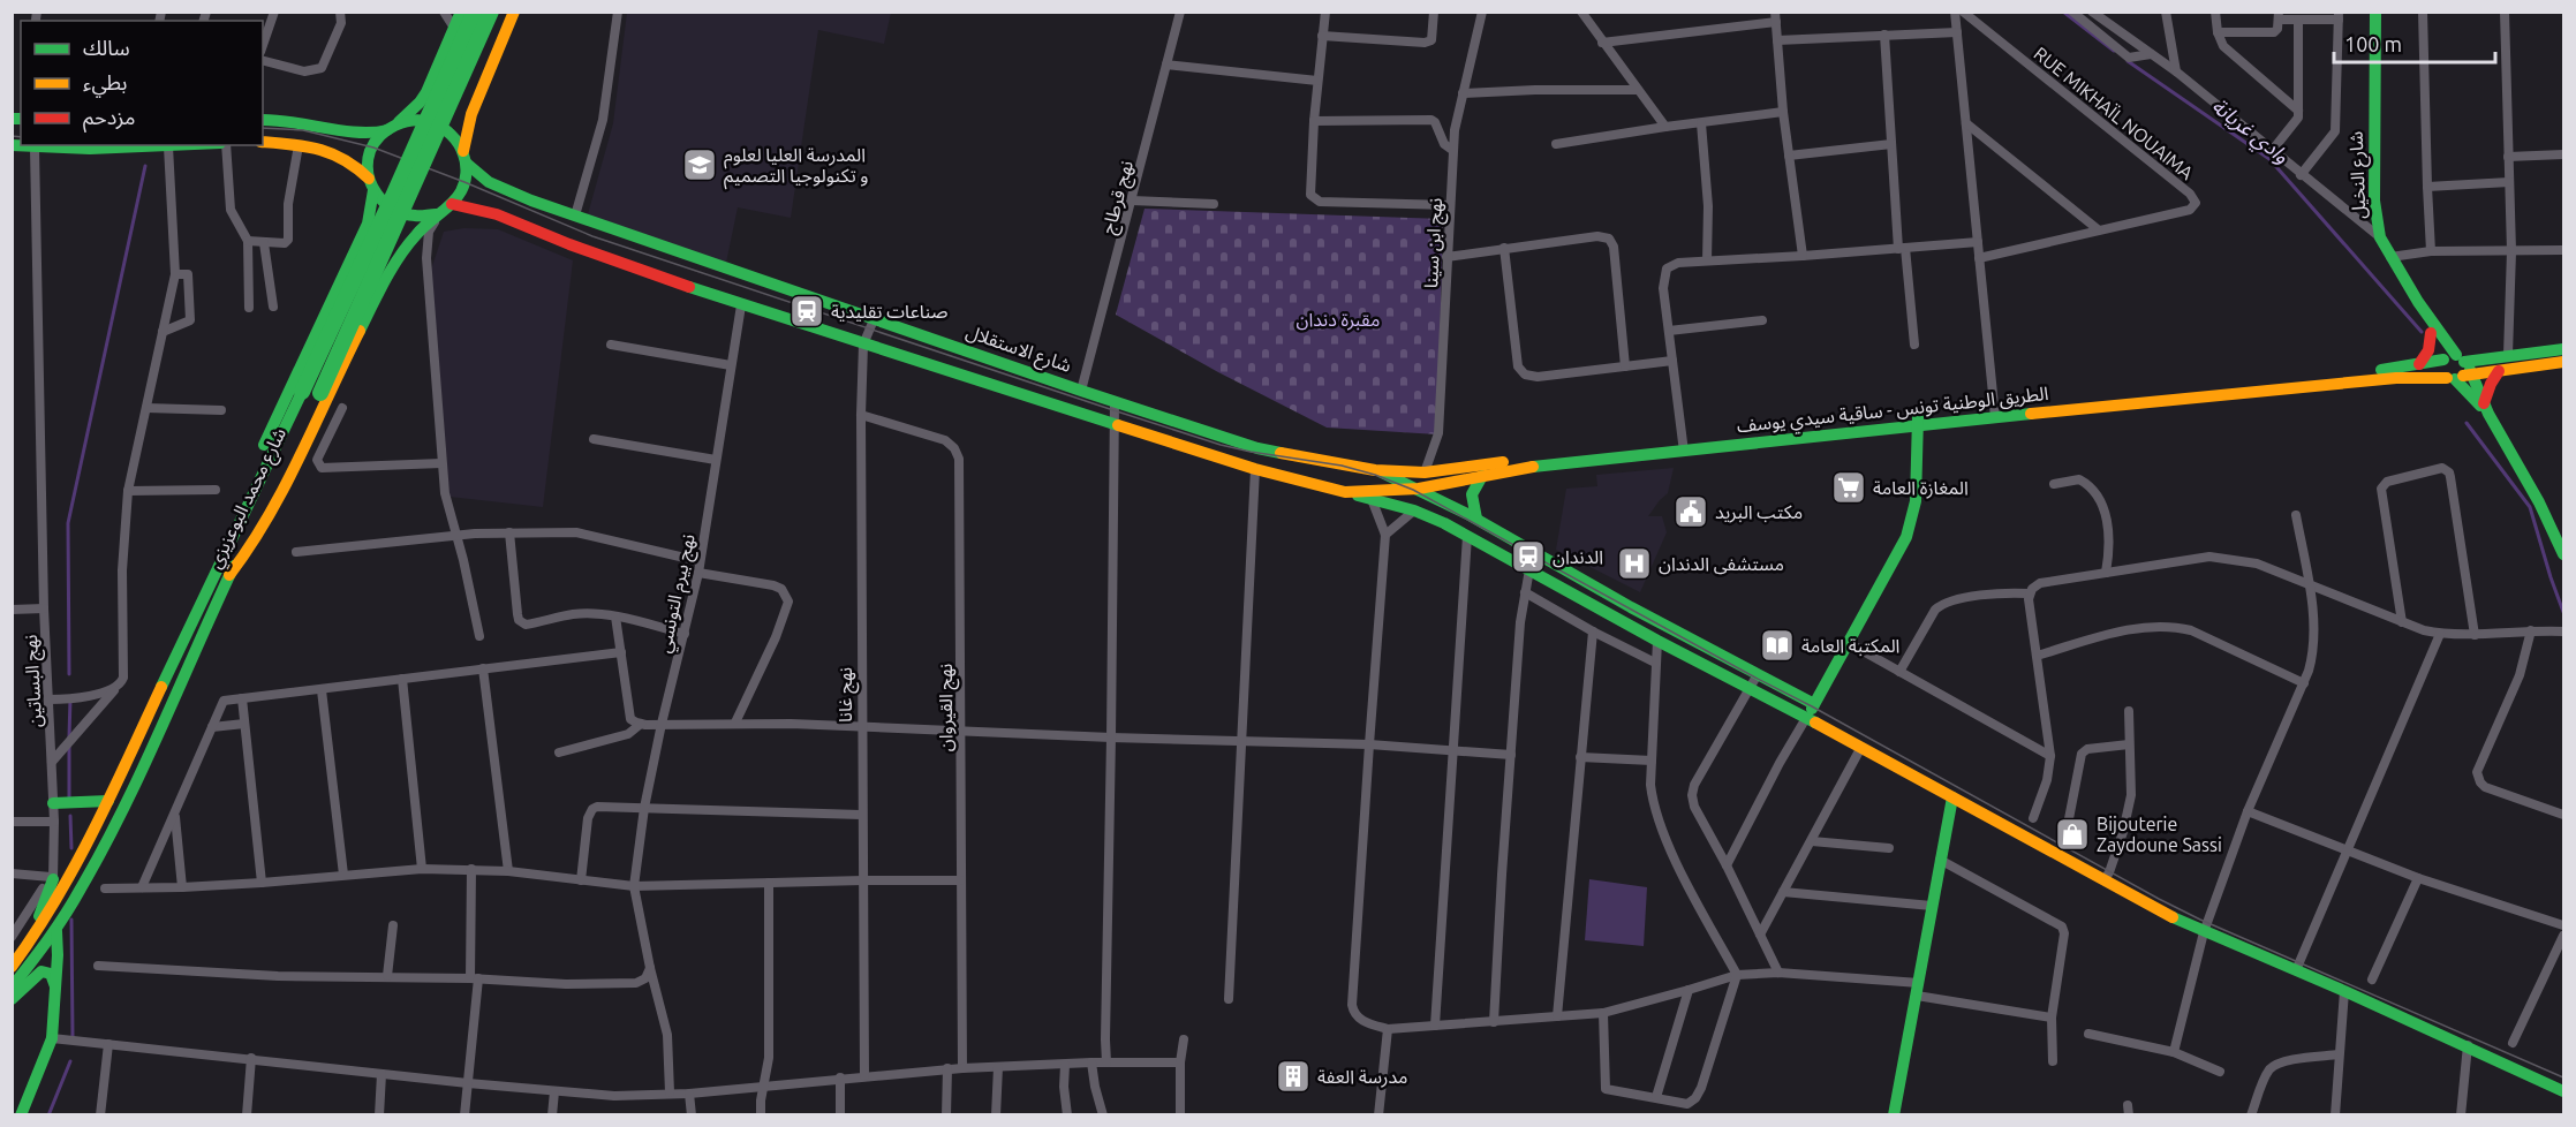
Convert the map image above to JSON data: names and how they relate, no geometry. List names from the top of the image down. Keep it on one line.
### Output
{"streets":{"main road":["شارع النخيل","شارع الاستقلال","الطريق الوطنية تونس - ساقية سيدي يوسف","شارع محمد البوعزيزي"],"street":["RUE MIKHAÏL NOUAIMA","نهج قرطاج","نهج ابن سينا","نهج بيرم التونسي","نهج البساتين","نهج غانا","نهج القيروان"]},"crossings":[["شارع النخيل","الطريق الوطنية تونس - ساقية سيدي يوسف"],["نهج قرطاج","شارع الاستقلال"],["نهج ابن سينا","الطريق الوطنية تونس - ساقية سيدي يوسف"],["شارع الاستقلال","الطريق الوطنية تونس - ساقية سيدي يوسف"],["شارع الاستقلال","نهج غانا"],["نهج غانا","نهج القيروان"]],"water":["وادي غريانة"],"parks":["مقبرة دندان"],"places":{"school or university":["المدرسة العليا لعلوم و تكنولوجيا التصميم"],"station":["صناعات تقليدية","الدندان"],"supermarket":["المغازة العامة"],"public building":["مكتب البريد"],"hospital":["مستشفى الدندان"],"library":["المكتبة العامة"],"shop":["Bijouterie Zaydoune Sassi"],"building":["مدرسة العفة"]},"legend":["سالك","بطيء","مزدحم"],"scale_bar":"100 m"}
